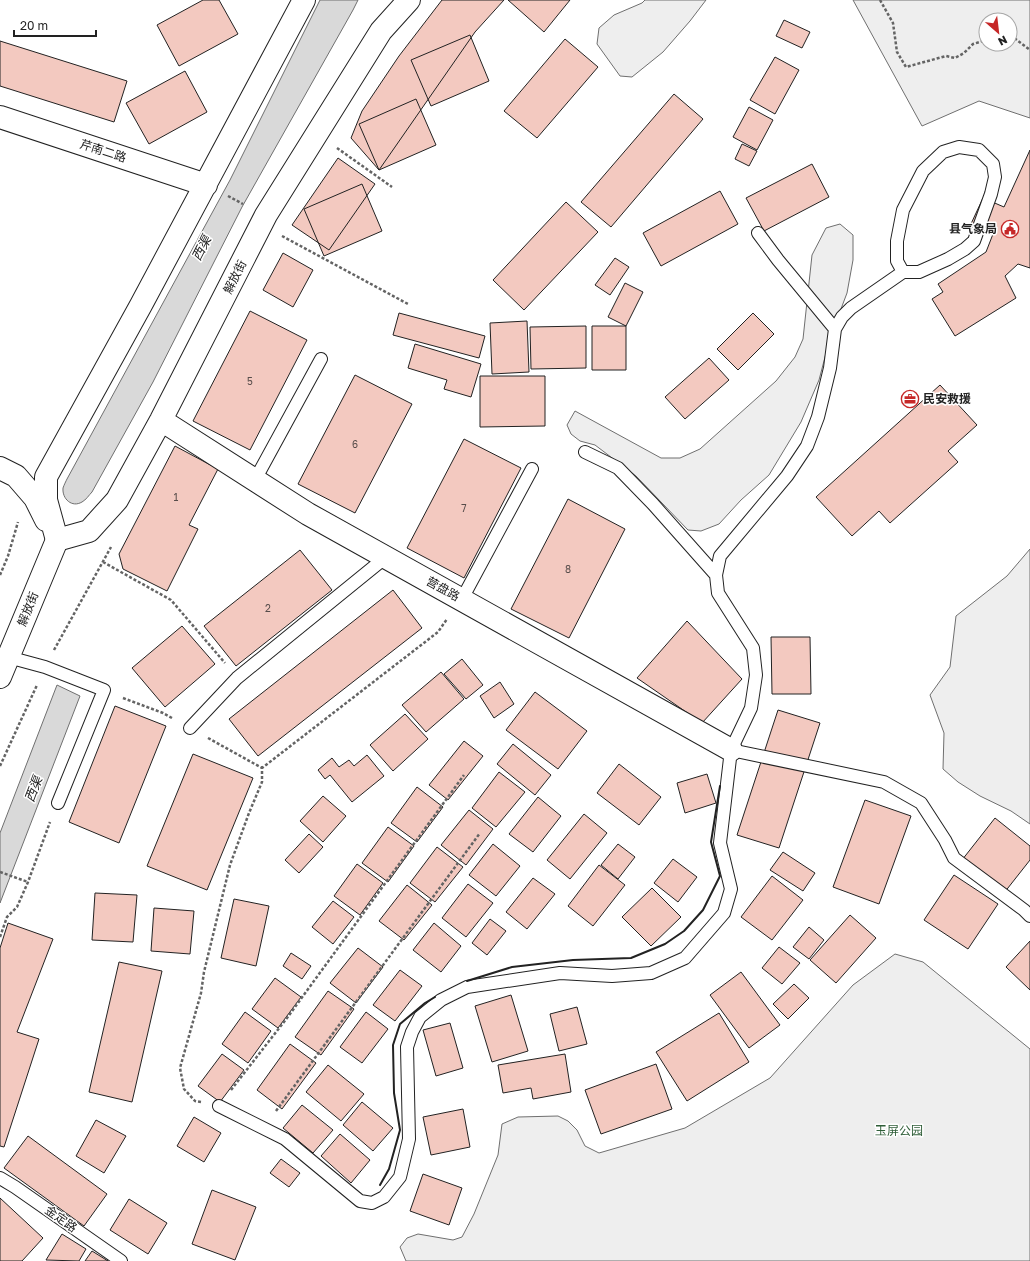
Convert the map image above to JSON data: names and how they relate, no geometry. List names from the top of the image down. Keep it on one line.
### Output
{"streets":{"street":["芹南二路","解放街","营盘路"],"lane":["金定路"]},"crossings":[["解放街","营盘路"]],"water":["西渠"],"parks":["玉屏公园"],"places":{"public building":["县气象局"],"office":["民安救援"]},"house_numbers":["5","6","1","7","8","2"],"scale_bar":"20 m","north":"bottom right"}
